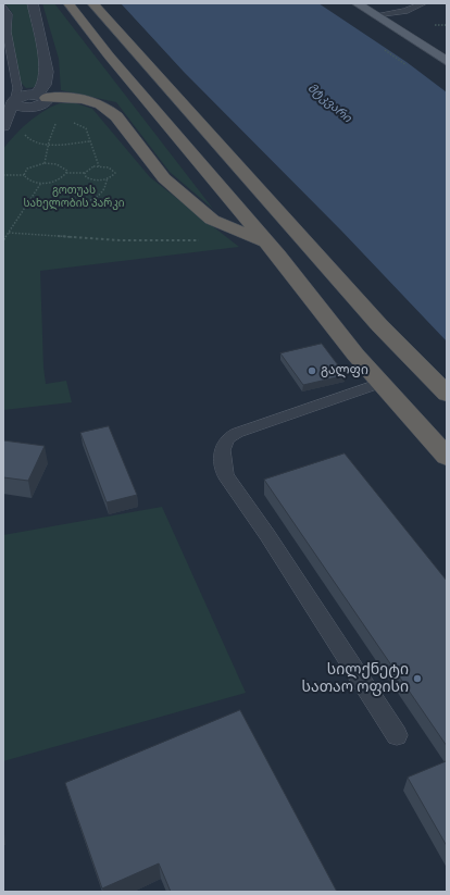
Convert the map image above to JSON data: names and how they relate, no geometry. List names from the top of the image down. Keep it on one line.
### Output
{"water":["მტკვარი"],"parks":["გოთუას სახელობის პარკი"],"places":["გალფი","სილქნეტი სათაო ოფისი"]}
